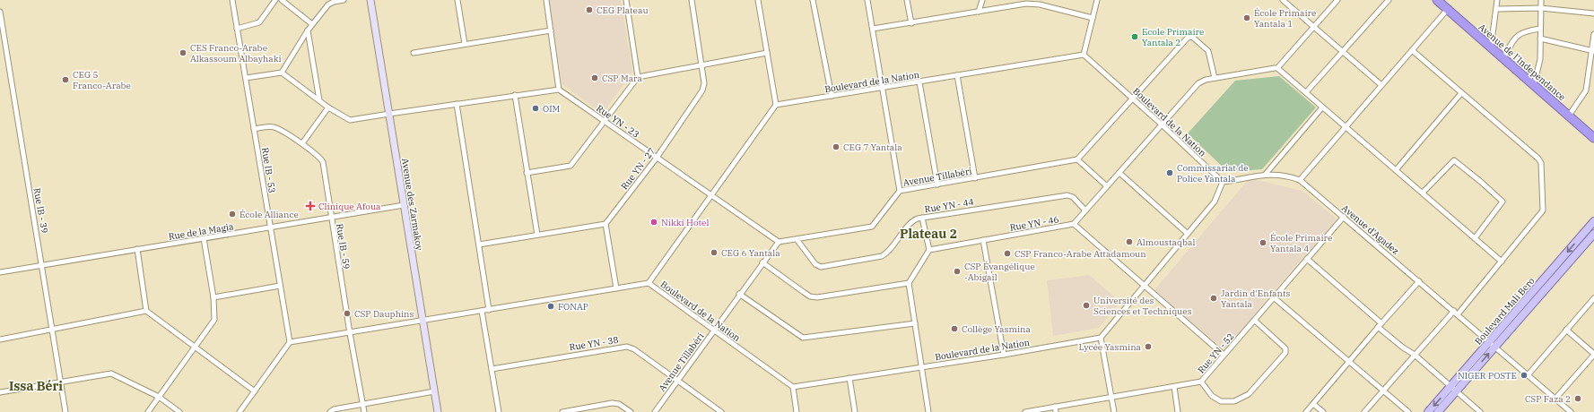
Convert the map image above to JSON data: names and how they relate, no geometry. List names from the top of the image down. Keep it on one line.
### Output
{"streets":{"highway":["Avenue de l'Independance"],"main road":["Boulevard Mali Bero"],"street":["Boulevard de la Nation","Rue YN - 23","Rue YN - 27","Rue IB - 53","Avenue Tillabéri","Avenue des Zarmakoy","Rue YN - 44","Rue IB - 39","Rue YN - 46","Avenue d'Agadez","Rue de la Magia","Rue IB - 59","Rue YN - 38","Rue YN - 52"]},"crossings":[["Boulevard de la Nation","Rue YN - 23"],["Boulevard de la Nation","Avenue Tillabéri"],["Boulevard de la Nation","Avenue d'Agadez"],["Rue YN - 23","Rue YN - 27"],["Rue YN - 23","Avenue Tillabéri"],["Rue IB - 53","Rue de la Magia"],["Rue IB - 53","Rue IB - 59"],["Avenue Tillabéri","Rue YN - 44"],["Avenue Tillabéri","Rue YN - 38"],["Avenue des Zarmakoy","Rue de la Magia"],["Rue IB - 39","Rue de la Magia"],["Avenue d'Agadez","Boulevard Mali Bero"],["Avenue d'Agadez","Rue YN - 52"],["Rue de la Magia","Rue IB - 59"]],"districts":["Plateau 2","Issa Béri"],"places":{"other":["CEG Plateau","École Primaire Yantala 1","Ecole Primaire Yantala 2","CES Franco-Arabe Alkassoum Albayhaki","CSP Mara","CEG 5 Franco-Arabe","OIM","CEG 7 Yantala","Commissariat de Police Yantala","École Alliance","Nikki Hotel","Almoustaqbal","École Primaire Yantala 4","CEG 6 Yantala","CSP Franco-Arabe Attadamoun","CSP Évangélique -Abigail","Jardin d'Enfants Yantala","Université des Sciences et Techniques","FONAP","CSP Dauphins","Collège Yasmina","Lycée Yasmina","NIGER POSTE","CSP Faza 2"],"health":["Clinique Afoua"]}}
